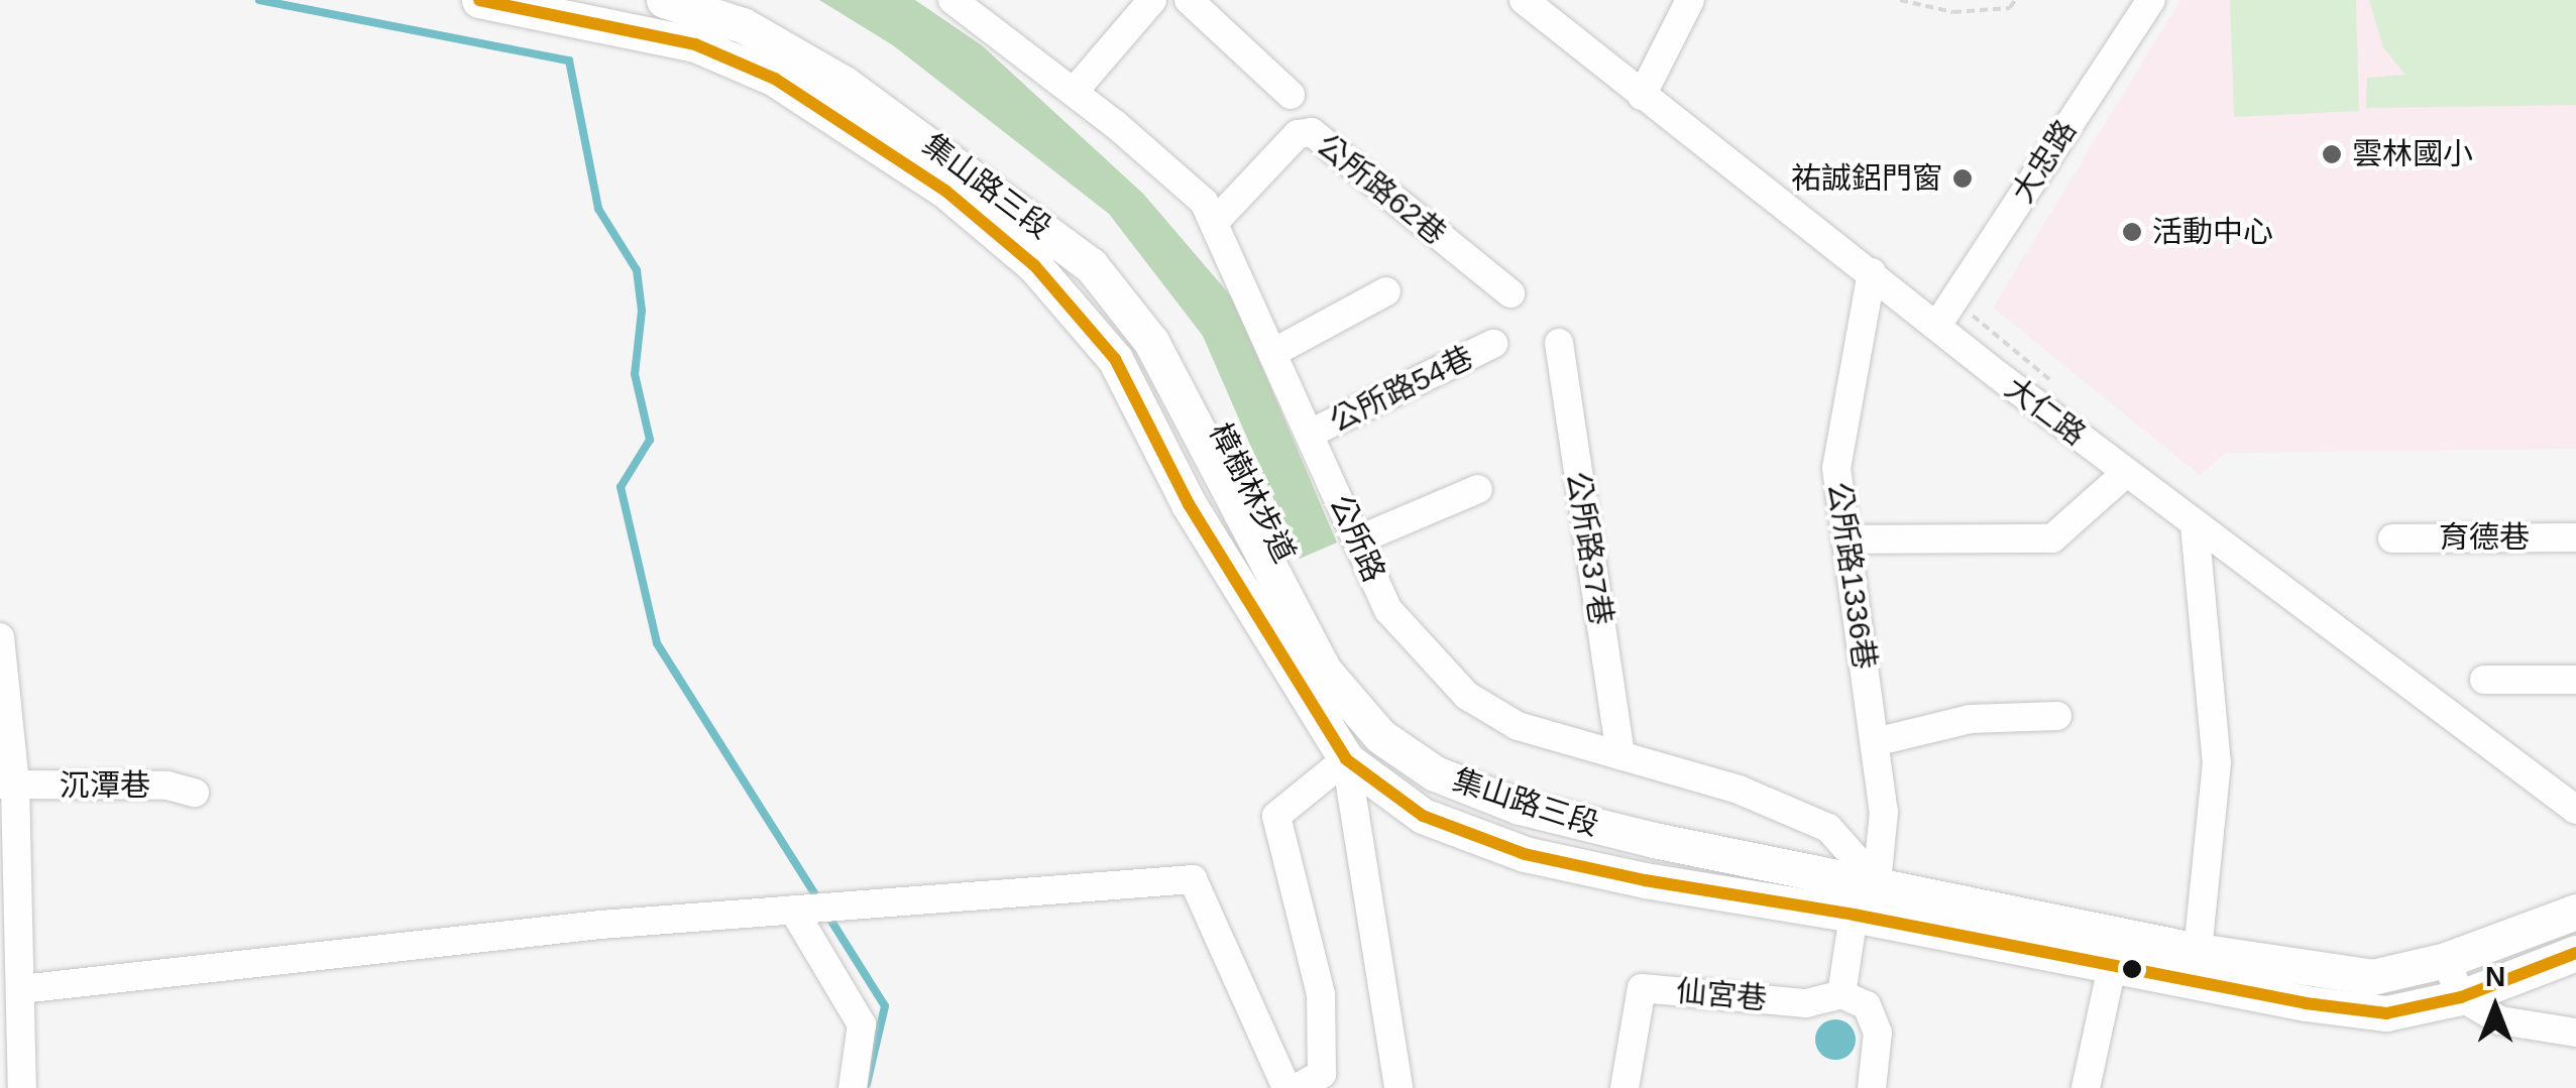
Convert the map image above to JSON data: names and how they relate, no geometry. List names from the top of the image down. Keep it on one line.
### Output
{"streets":{"main road":["集山路三段"],"street":["大忠路","公所路62巷","公所路54巷","大仁路","育德巷","公所路","公所路37巷","公所路1336巷","沉潭巷","仙宮巷"]},"crossings":[["大忠路","大仁路"],["集山路三段","公所路"],["集山路三段","公所路1336巷"],["公所路62巷","公所路"],["公所路54巷","公所路"],["大仁路","公所路1336巷"],["公所路","公所路37巷"],["公所路","公所路1336巷"]],"places":["雲林國小","祐誠鋁門窗","活動中心"],"north":"top"}
